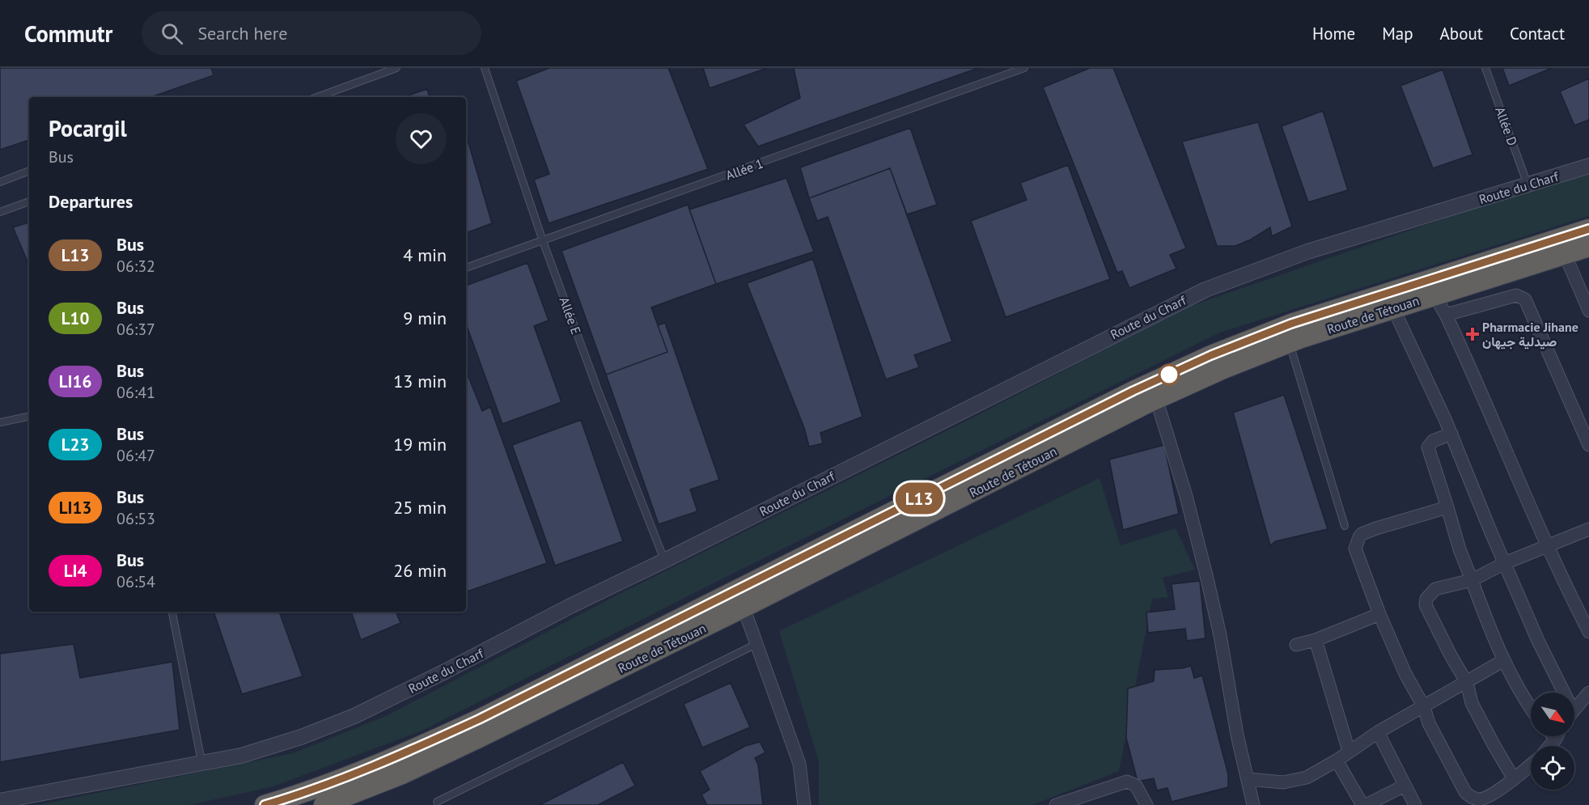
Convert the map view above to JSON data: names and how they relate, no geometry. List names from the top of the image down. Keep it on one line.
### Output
{"streets":{"highway":["Route de Tétouan"],"street":["Route du Charf"],"lane":["Allée D","Allée 1","Allée E"]},"crossings":[["Allée D","Route du Charf"],["Allée 1","Allée E"],["Route du Charf","Allée E"]],"places":{"health":["Pharmacie Jihane صيدلية جيهان"]},"lines":["bus line L13"],"north":"bottom right","page":{"header":"Commutr","search":"Search here","nav":["Home","Map","About","Contact"],"on_map":"L13","heading":[["Pocargil","Bus"],"Departures"],"list":[{"mark":"L13","name":"Bus","note":"06:32","value":"4 min"},{"mark":"L10","name":"Bus","note":"06:37","value":"9 min"},{"mark":"LI16","name":"Bus","note":"06:41","value":"13 min"},{"mark":"L23","name":"Bus","note":"06:47","value":"19 min"},{"mark":"LI13","name":"Bus","note":"06:53","value":"25 min"},{"mark":"LI4","name":"Bus","note":"06:54","value":"26 min"}]}}
